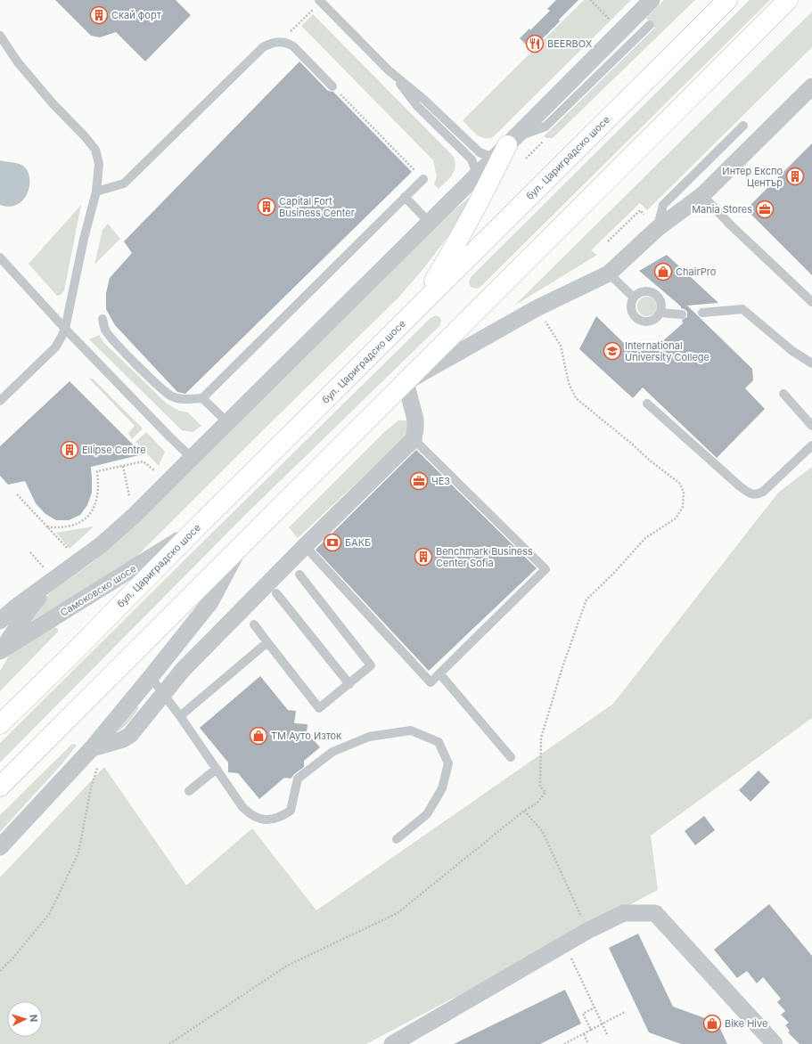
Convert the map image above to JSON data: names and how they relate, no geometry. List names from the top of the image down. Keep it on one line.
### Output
{"streets":{"highway":["бул. Цариградско шосе"],"street":["Самоковско шосе"]},"crossings":[["бул. Цариградско шосе","Самоковско шосе"]],"places":{"building":["Скай форт","Интер Експо Център","Capital Fort Business Center","Ellipse Centre","Benchmark Business Center Sofia"],"restaurant":["BEERBOX"],"office":["Mania Stores","ЧЕЗ"],"shop":["ChairPro","ТМ Ауто Изток","Bike Hive"],"school or university":["International University College"],"bank":["БАКБ"]},"north":"right"}
